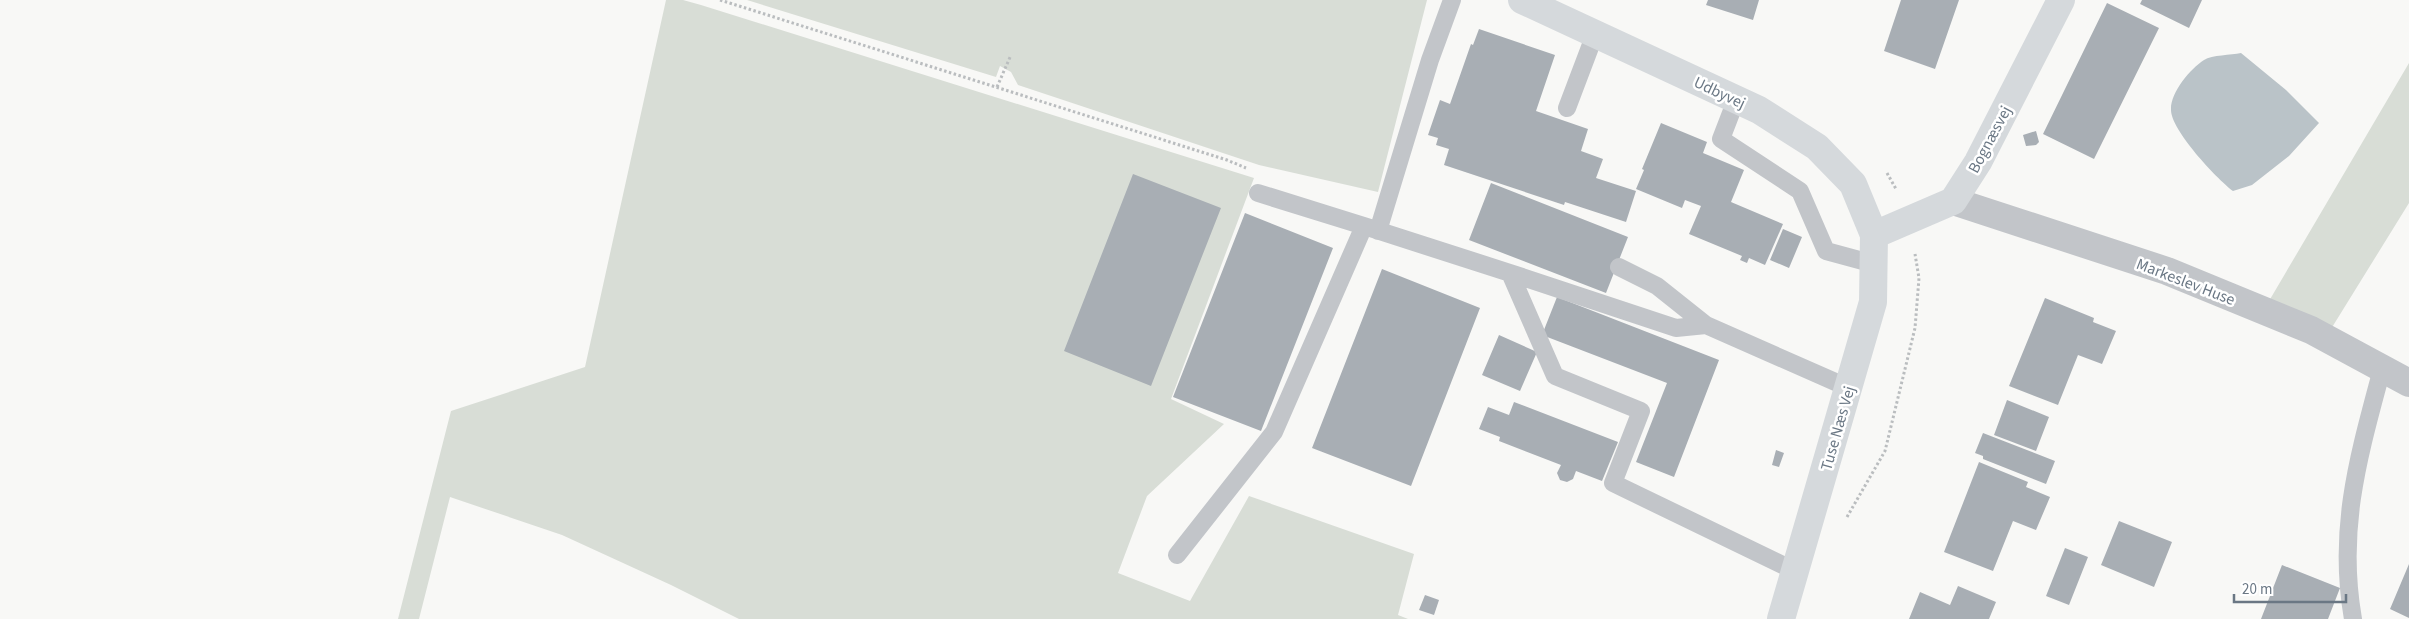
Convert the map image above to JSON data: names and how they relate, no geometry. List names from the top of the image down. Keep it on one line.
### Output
{"streets":{"street":["Udbyvej","Bognæsvej","Markeslev Huse","Tuse Næs Vej"]},"crossings":[["Udbyvej","Tuse Næs Vej"],["Bognæsvej","Markeslev Huse"]],"scale_bar":"20 m"}
